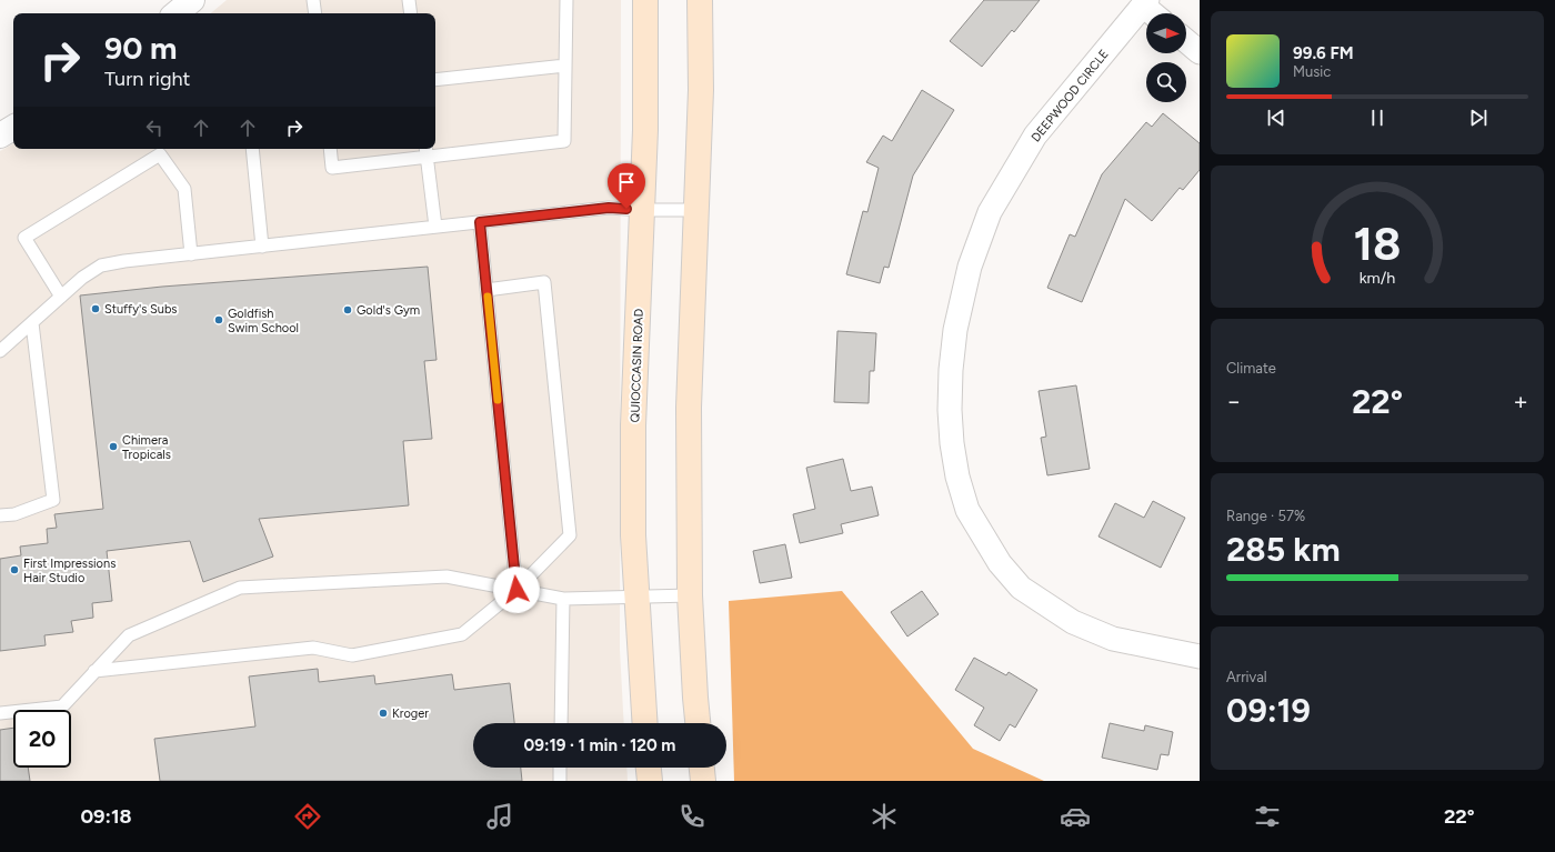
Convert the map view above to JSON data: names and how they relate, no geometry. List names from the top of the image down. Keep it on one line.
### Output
{"streets":{"main road":["QUIOCCASIN ROAD"],"street":["DEEPWOOD CIRCLE"]},"places":["Stuffy's Subs","Gold's Gym","Goldfish Swim School","Chimera Tropicals","First Impressions Hair Studio","Kroger"],"north":"right","page":{"turn":["90 m","Turn right"],"song":["99.6 FM","Music"],"tile":["Climate",["Range · 57%","285 km"],["Arrival","09:19"]],"heat":["−","22°","+"],"limit":"20","trip":"09:19 · 1 min · 120 m","tabs":["09:18","22°"],"gauge":["18","km/h"]}}
